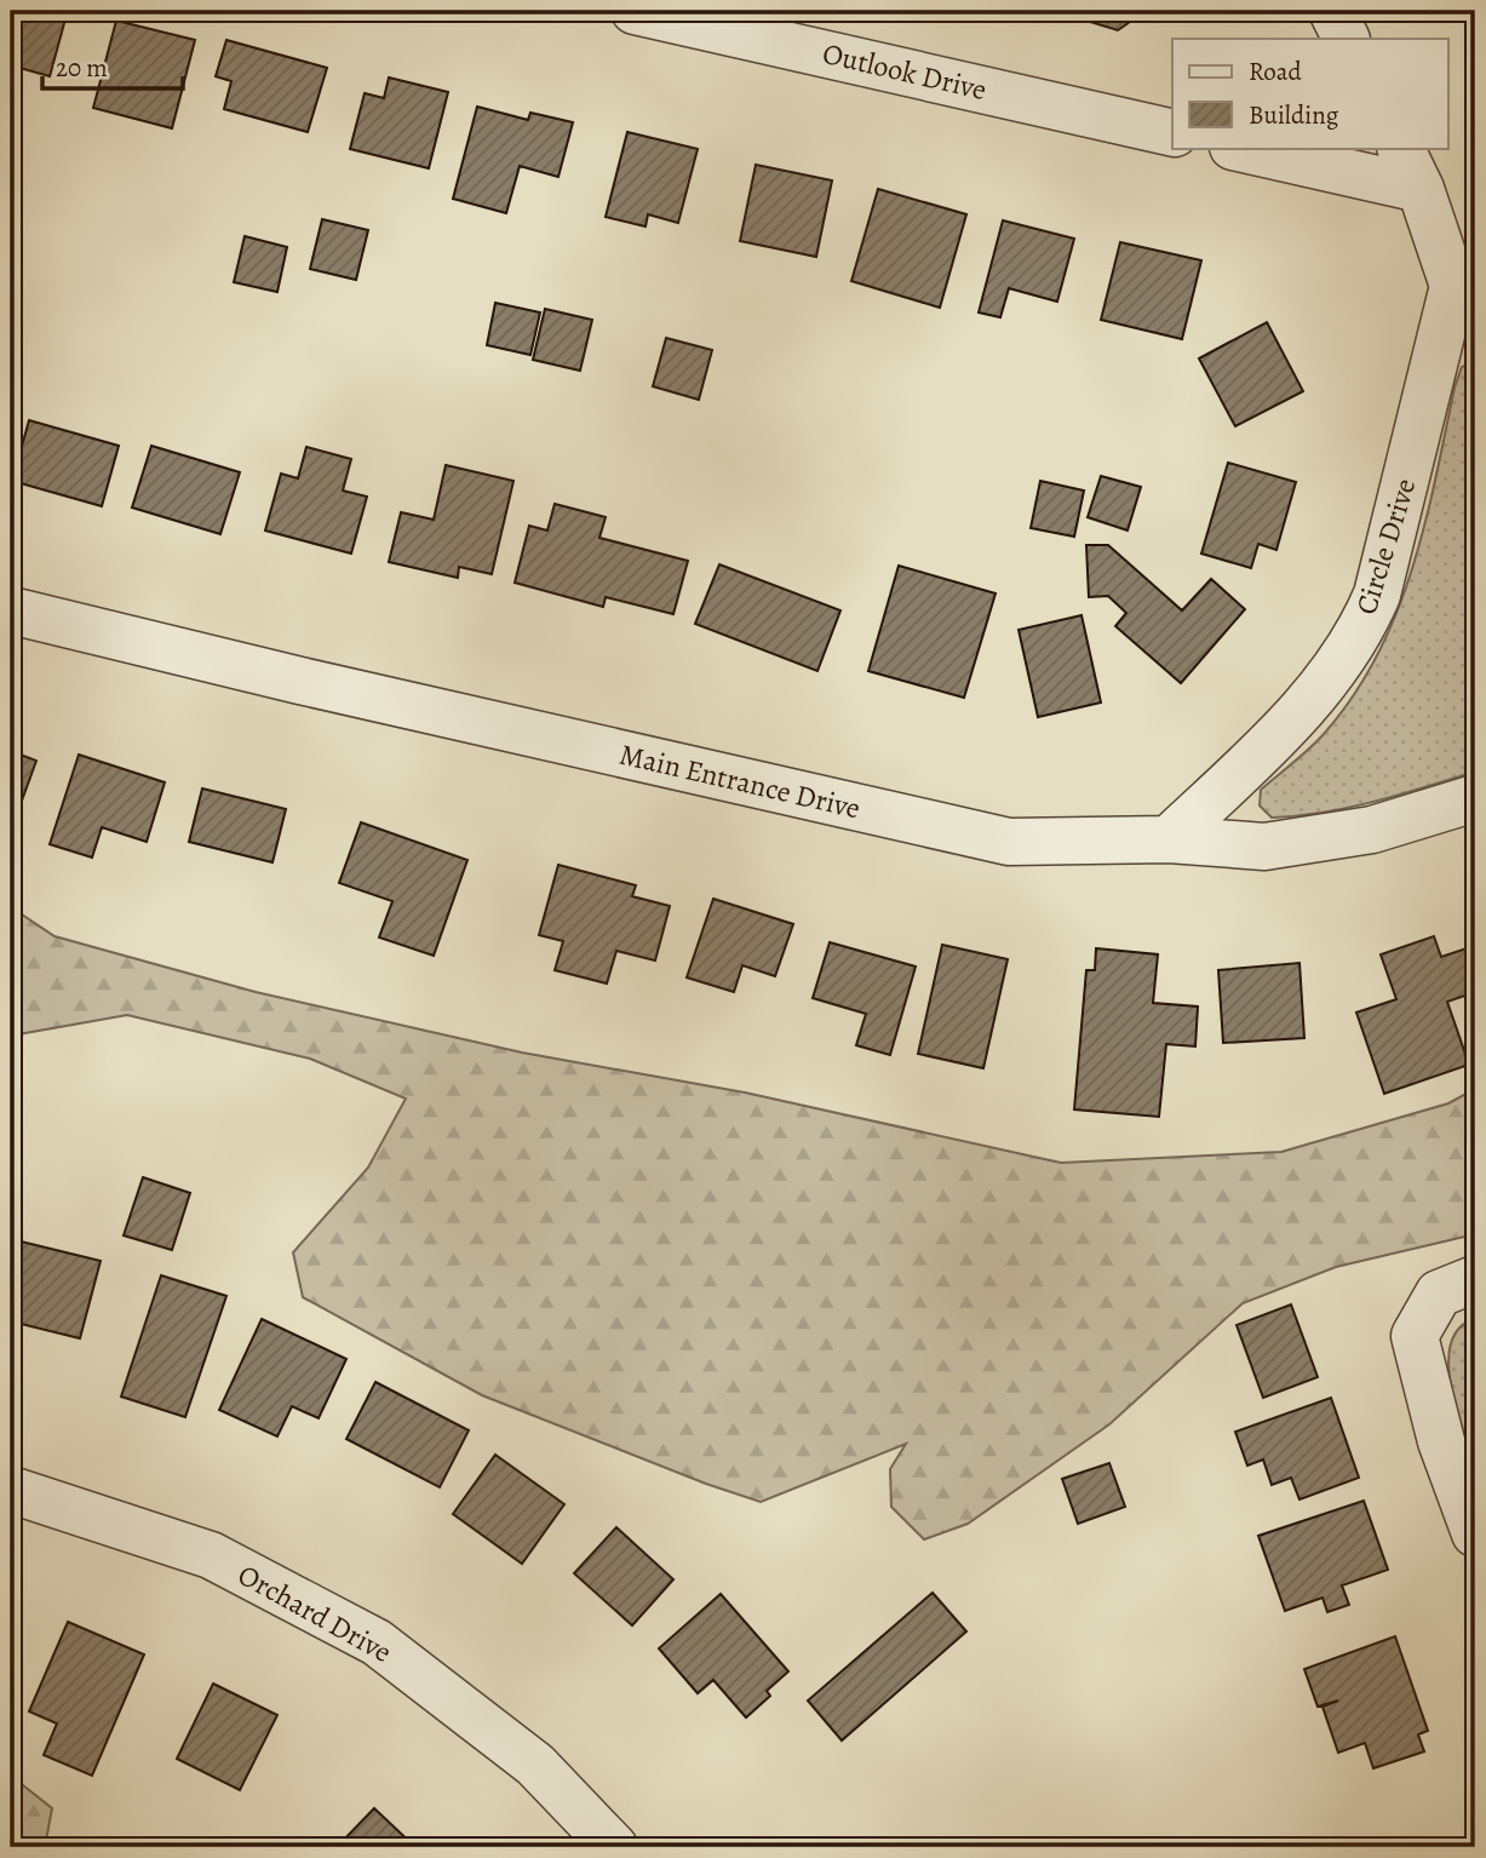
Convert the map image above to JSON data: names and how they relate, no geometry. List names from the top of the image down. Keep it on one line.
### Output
{"streets":{"street":["Outlook Drive","Circle Drive","Main Entrance Drive","Orchard Drive"]},"crossings":[["Circle Drive","Main Entrance Drive"]],"legend":["Road","Building"],"scale_bar":"20 m"}
